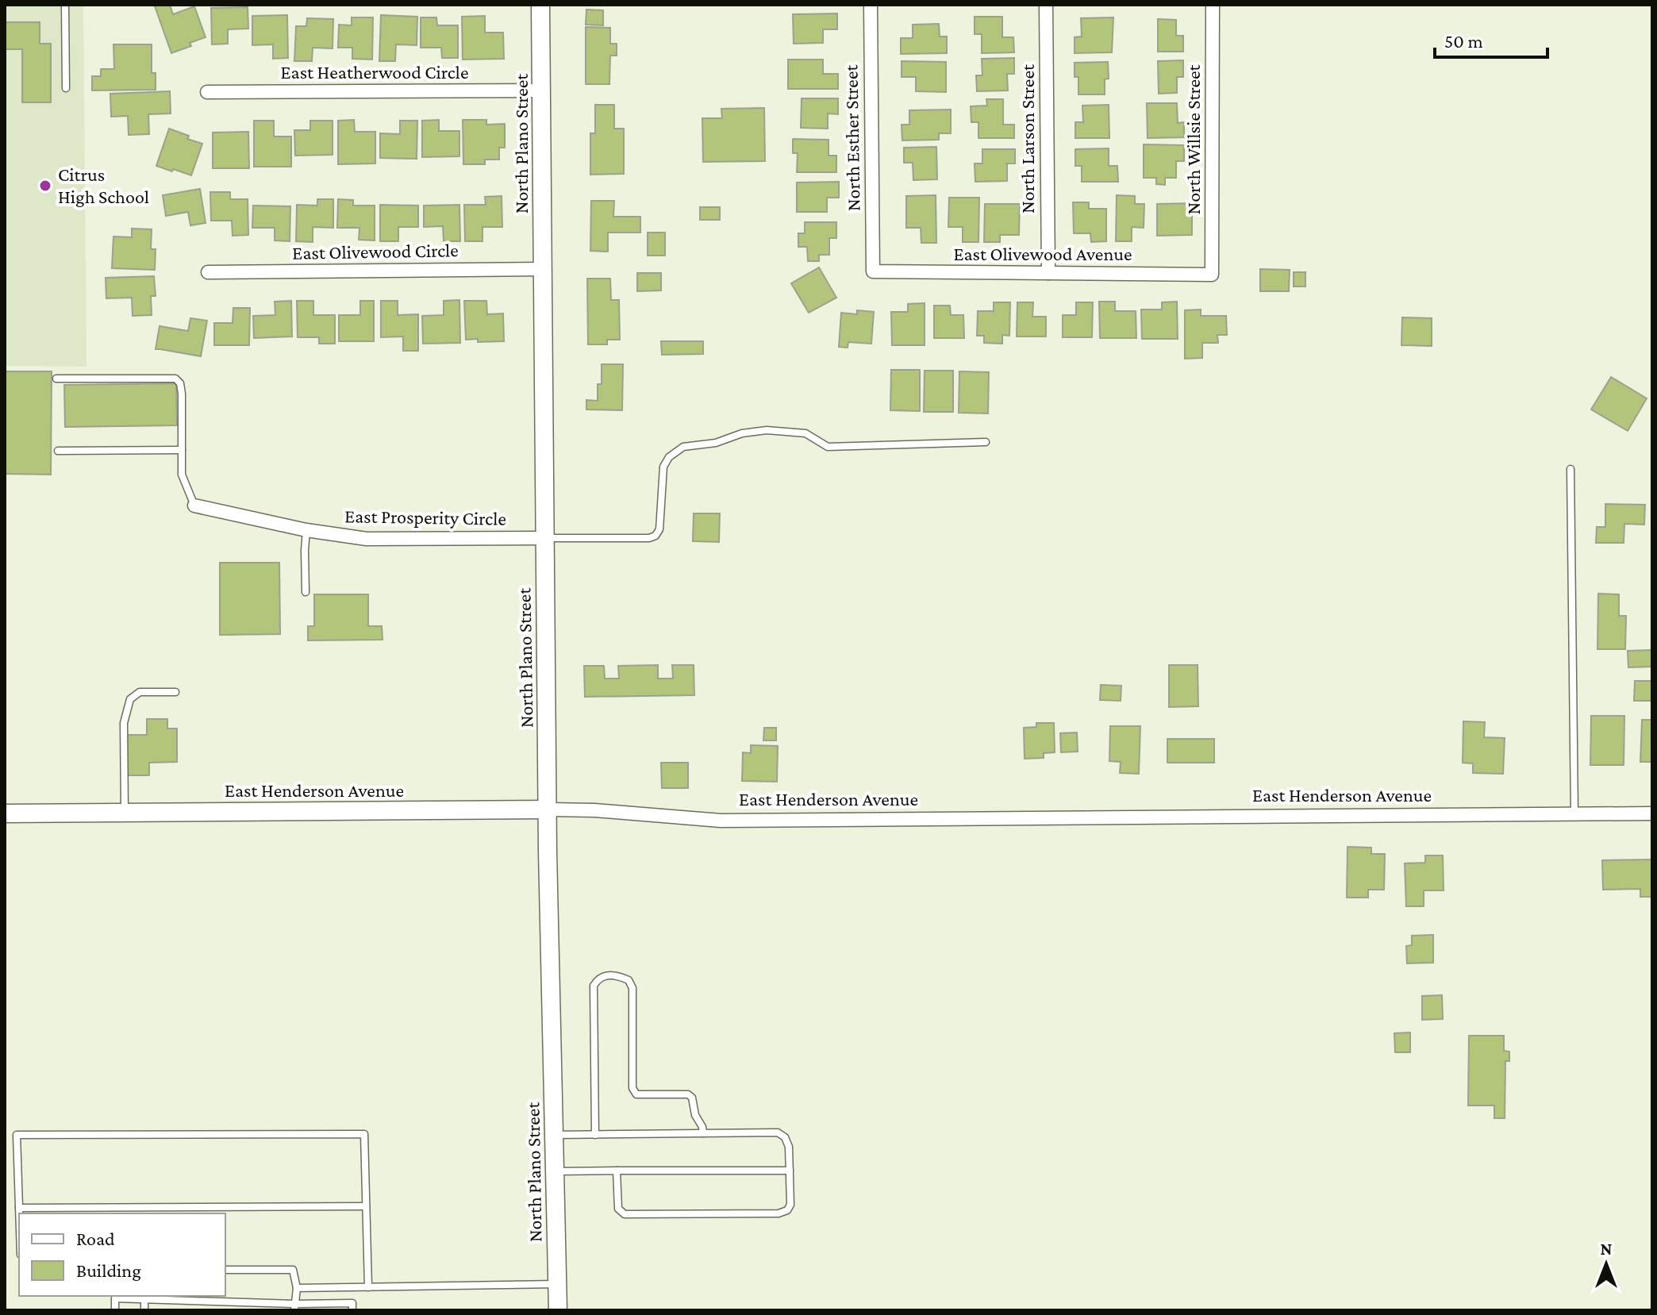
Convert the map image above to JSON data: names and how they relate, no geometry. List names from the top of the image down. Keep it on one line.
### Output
{"streets":{"main road":["North Plano Street","East Henderson Avenue"],"street":["East Heatherwood Circle","North Esther Street","North Larson Street","North Willsie Street","East Olivewood Circle","East Olivewood Avenue","East Prosperity Circle"]},"crossings":[["East Heatherwood Circle","North Plano Street"],["North Esther Street","East Olivewood Avenue"],["North Larson Street","East Olivewood Avenue"],["North Willsie Street","East Olivewood Avenue"],["North Plano Street","East Olivewood Circle"],["North Plano Street","East Prosperity Circle"],["North Plano Street","East Henderson Avenue"]],"places":["Citrus High School"],"legend":["Road","Building"],"scale_bar":"50 m","north":"top"}
